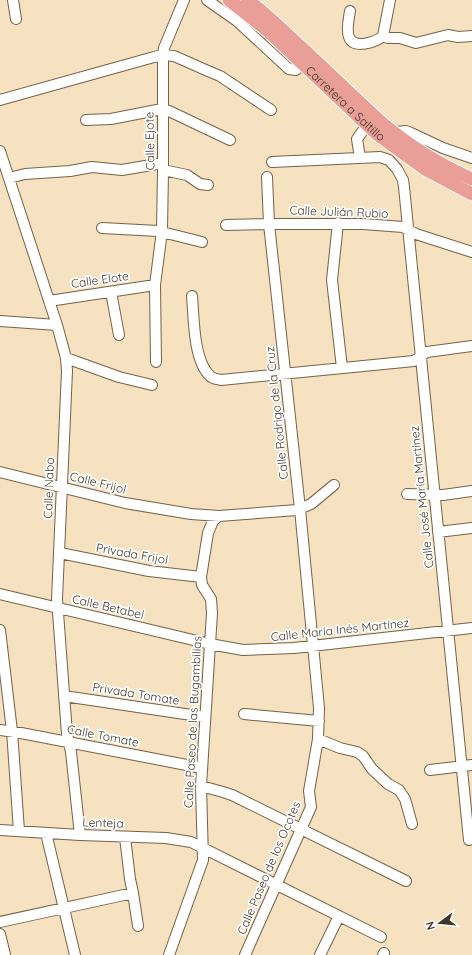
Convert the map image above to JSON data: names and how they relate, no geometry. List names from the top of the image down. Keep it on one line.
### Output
{"streets":{"main road":["Carretera a Saltillo"],"street":["Calle Ejote","Calle Julián Rubio","Calle Elote","Calle Rodrigo de la Cruz","Calle Frijol","Calle Nabo","Calle José María Martínez","Privada Frijol","Calle Betabel","Calle María Inés Martínez","Privada Tomate","Calle Paseo de las Bugambilias","Calle Tomate","Lenteja","Calle Paseo de los Ocotes"]},"crossings":[["Calle Ejote","Calle Elote"],["Calle Julián Rubio","Calle Rodrigo de la Cruz"],["Calle Julián Rubio","Calle José María Martínez"],["Calle Elote","Calle Nabo"],["Calle Rodrigo de la Cruz","Calle Frijol"],["Calle Rodrigo de la Cruz","Calle María Inés Martínez"],["Calle Rodrigo de la Cruz","Calle Paseo de los Ocotes"],["Calle Frijol","Calle Nabo"],["Calle Nabo","Privada Frijol"],["Calle Nabo","Calle Betabel"],["Calle Nabo","Privada Tomate"],["Calle Nabo","Calle Tomate"],["Calle Nabo","Lenteja"],["Calle José María Martínez","Calle María Inés Martínez"],["Privada Frijol","Calle Paseo de las Bugambilias"],["Calle Betabel","Calle María Inés Martínez"],["Calle Betabel","Calle Paseo de las Bugambilias"],["Calle María Inés Martínez","Calle Paseo de las Bugambilias"],["Calle María Inés Martínez","Calle Paseo de los Ocotes"],["Privada Tomate","Calle Paseo de las Bugambilias"],["Calle Paseo de las Bugambilias","Calle Tomate"],["Calle Paseo de las Bugambilias","Lenteja"],["Lenteja","Calle Paseo de los Ocotes"]],"north":"left"}
